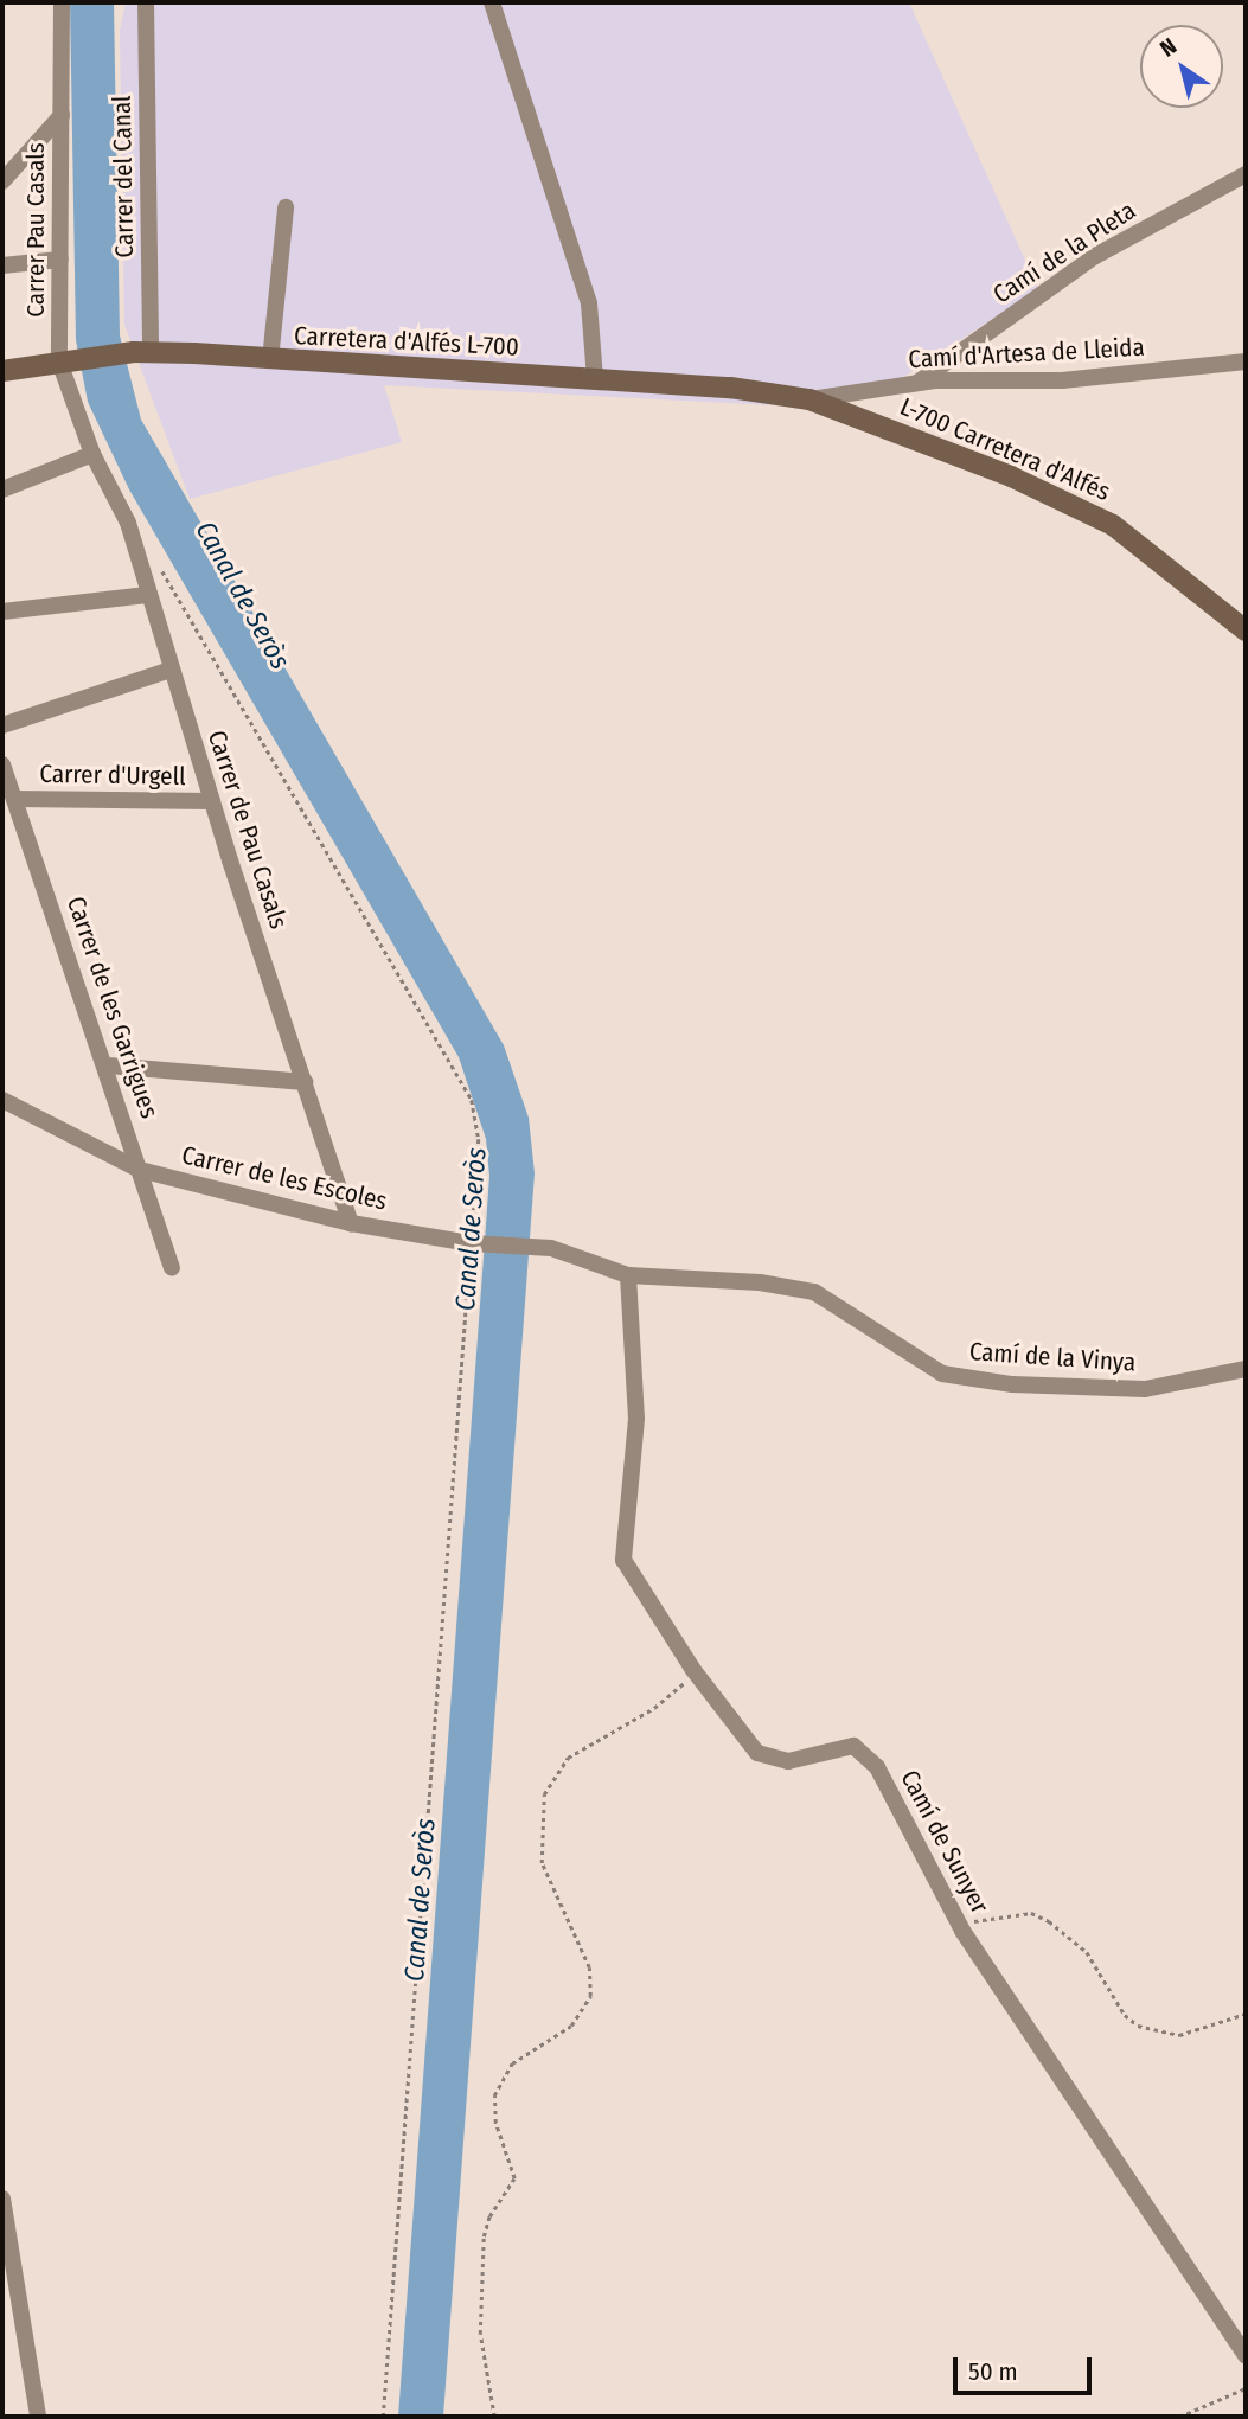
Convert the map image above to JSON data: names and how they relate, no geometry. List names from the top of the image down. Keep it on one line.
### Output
{"streets":{"street":["Carrer del Canal","Carrer Pau Casals","Camí de la Pleta","Carretera d'Alfés L-700","Camí d'Artesa de Lleida","L-700 Carretera d'Alfés","Carrer d'Urgell","Carrer de Pau Casals","Carrer de les Garrigues","Carrer de les Escoles","Camí de la Vinya","Camí de Sunyer"]},"crossings":[["Carrer del Canal","Carretera d'Alfés L-700"],["Carrer Pau Casals","Carretera d'Alfés L-700"],["Carrer Pau Casals","Carrer de Pau Casals"],["Camí de la Pleta","Camí d'Artesa de Lleida"],["Carretera d'Alfés L-700","Camí d'Artesa de Lleida"],["Carretera d'Alfés L-700","L-700 Carretera d'Alfés"],["Camí d'Artesa de Lleida","L-700 Carretera d'Alfés"],["Carrer d'Urgell","Carrer de Pau Casals"],["Carrer d'Urgell","Carrer de les Garrigues"],["Carrer de Pau Casals","Carrer de les Escoles"],["Carrer de les Garrigues","Carrer de les Escoles"],["Carrer de les Escoles","Camí de la Vinya"],["Camí de la Vinya","Camí de Sunyer"]],"water":["Canal de Seròs"],"scale_bar":"50 m","north":"top left"}
